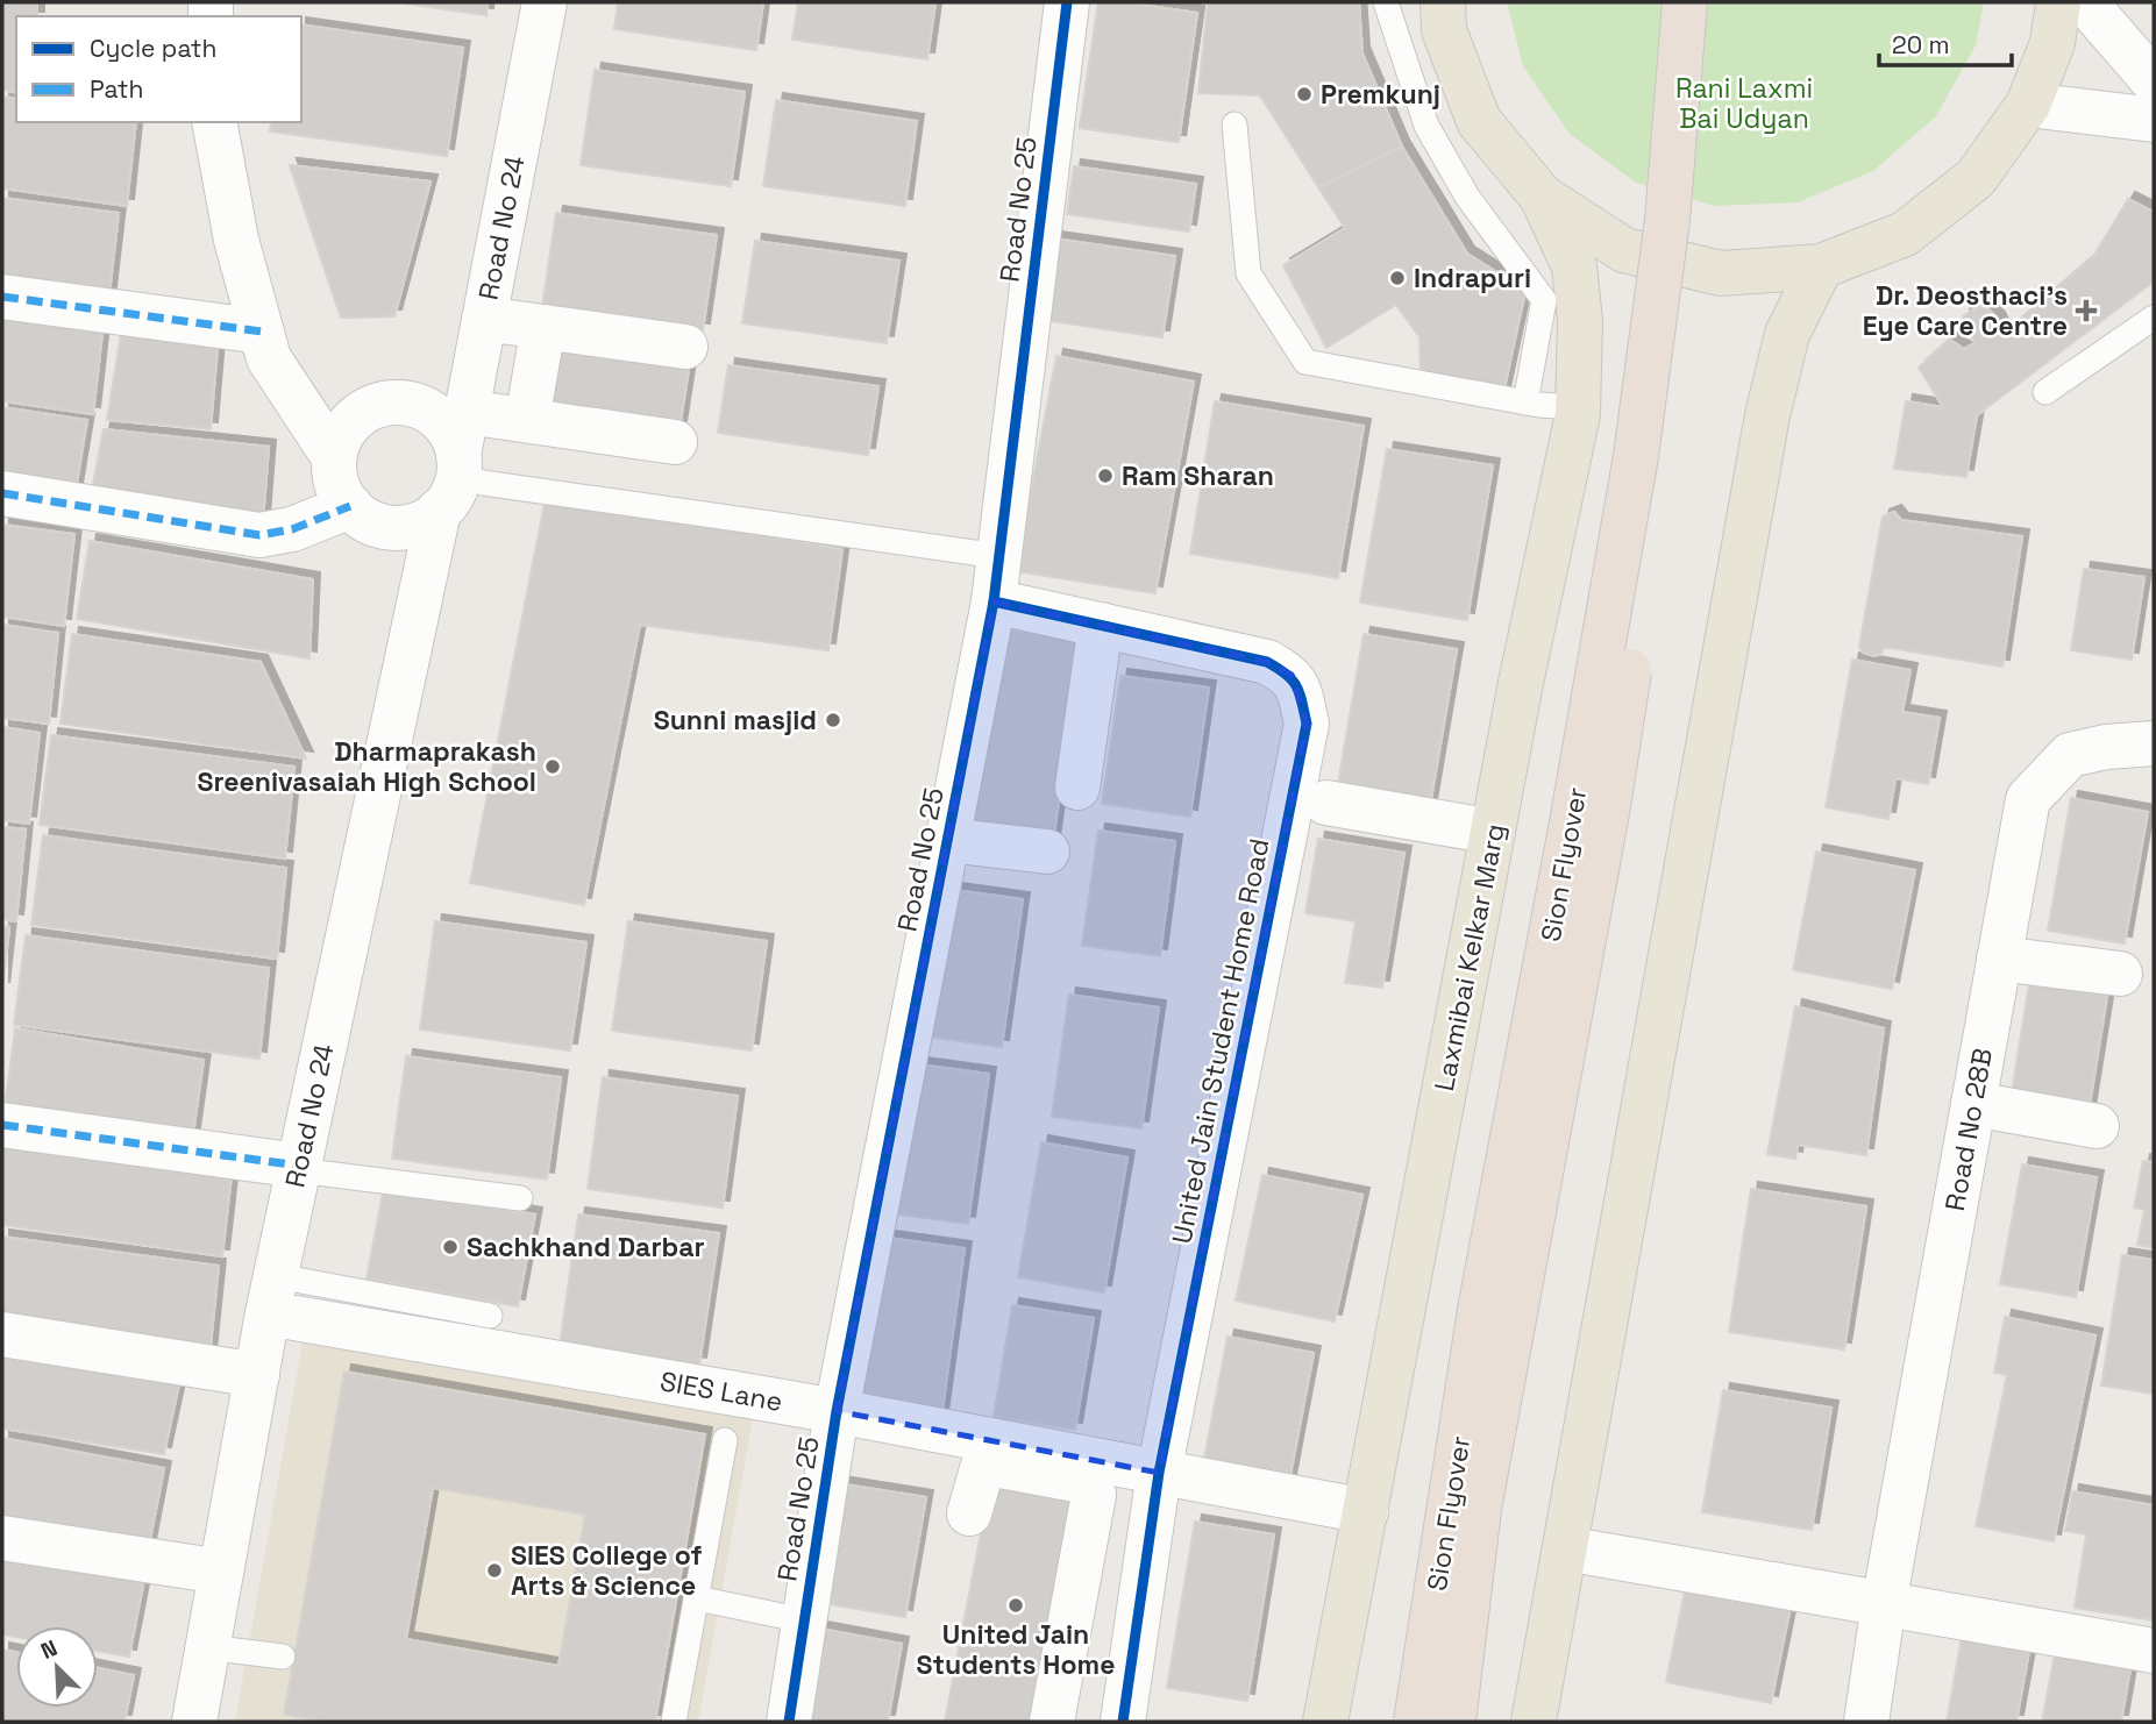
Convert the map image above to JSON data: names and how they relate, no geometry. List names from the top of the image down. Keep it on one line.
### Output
{"streets":{"highway":["Sion Flyover"],"main road":["Laxmibai Kelkar Marg"],"street":["Road No 25","Road No 24","United Jain Student Home Road","Road No 28B","SIES Lane"]},"crossings":[["Road No 25","United Jain Student Home Road"],["Road No 25","SIES Lane"],["Road No 24","SIES Lane"],["Laxmibai Kelkar Marg","SIES Lane"],["United Jain Student Home Road","SIES Lane"]],"parks":["Rani Laxmi Bai Udyan"],"places":{"other":["Premkunj","Indrapuri","Ram Sharan","Sunni masjid","Dharmaprakash Sreenivasaiah High School","Sachkhand Darbar","SIES College of Arts & Science","United Jain Students Home"],"health":["Dr. Deosthaci's Eye Care Centre"]},"legend":["Cycle path","Path"],"scale_bar":"20 m","north":"top left"}
